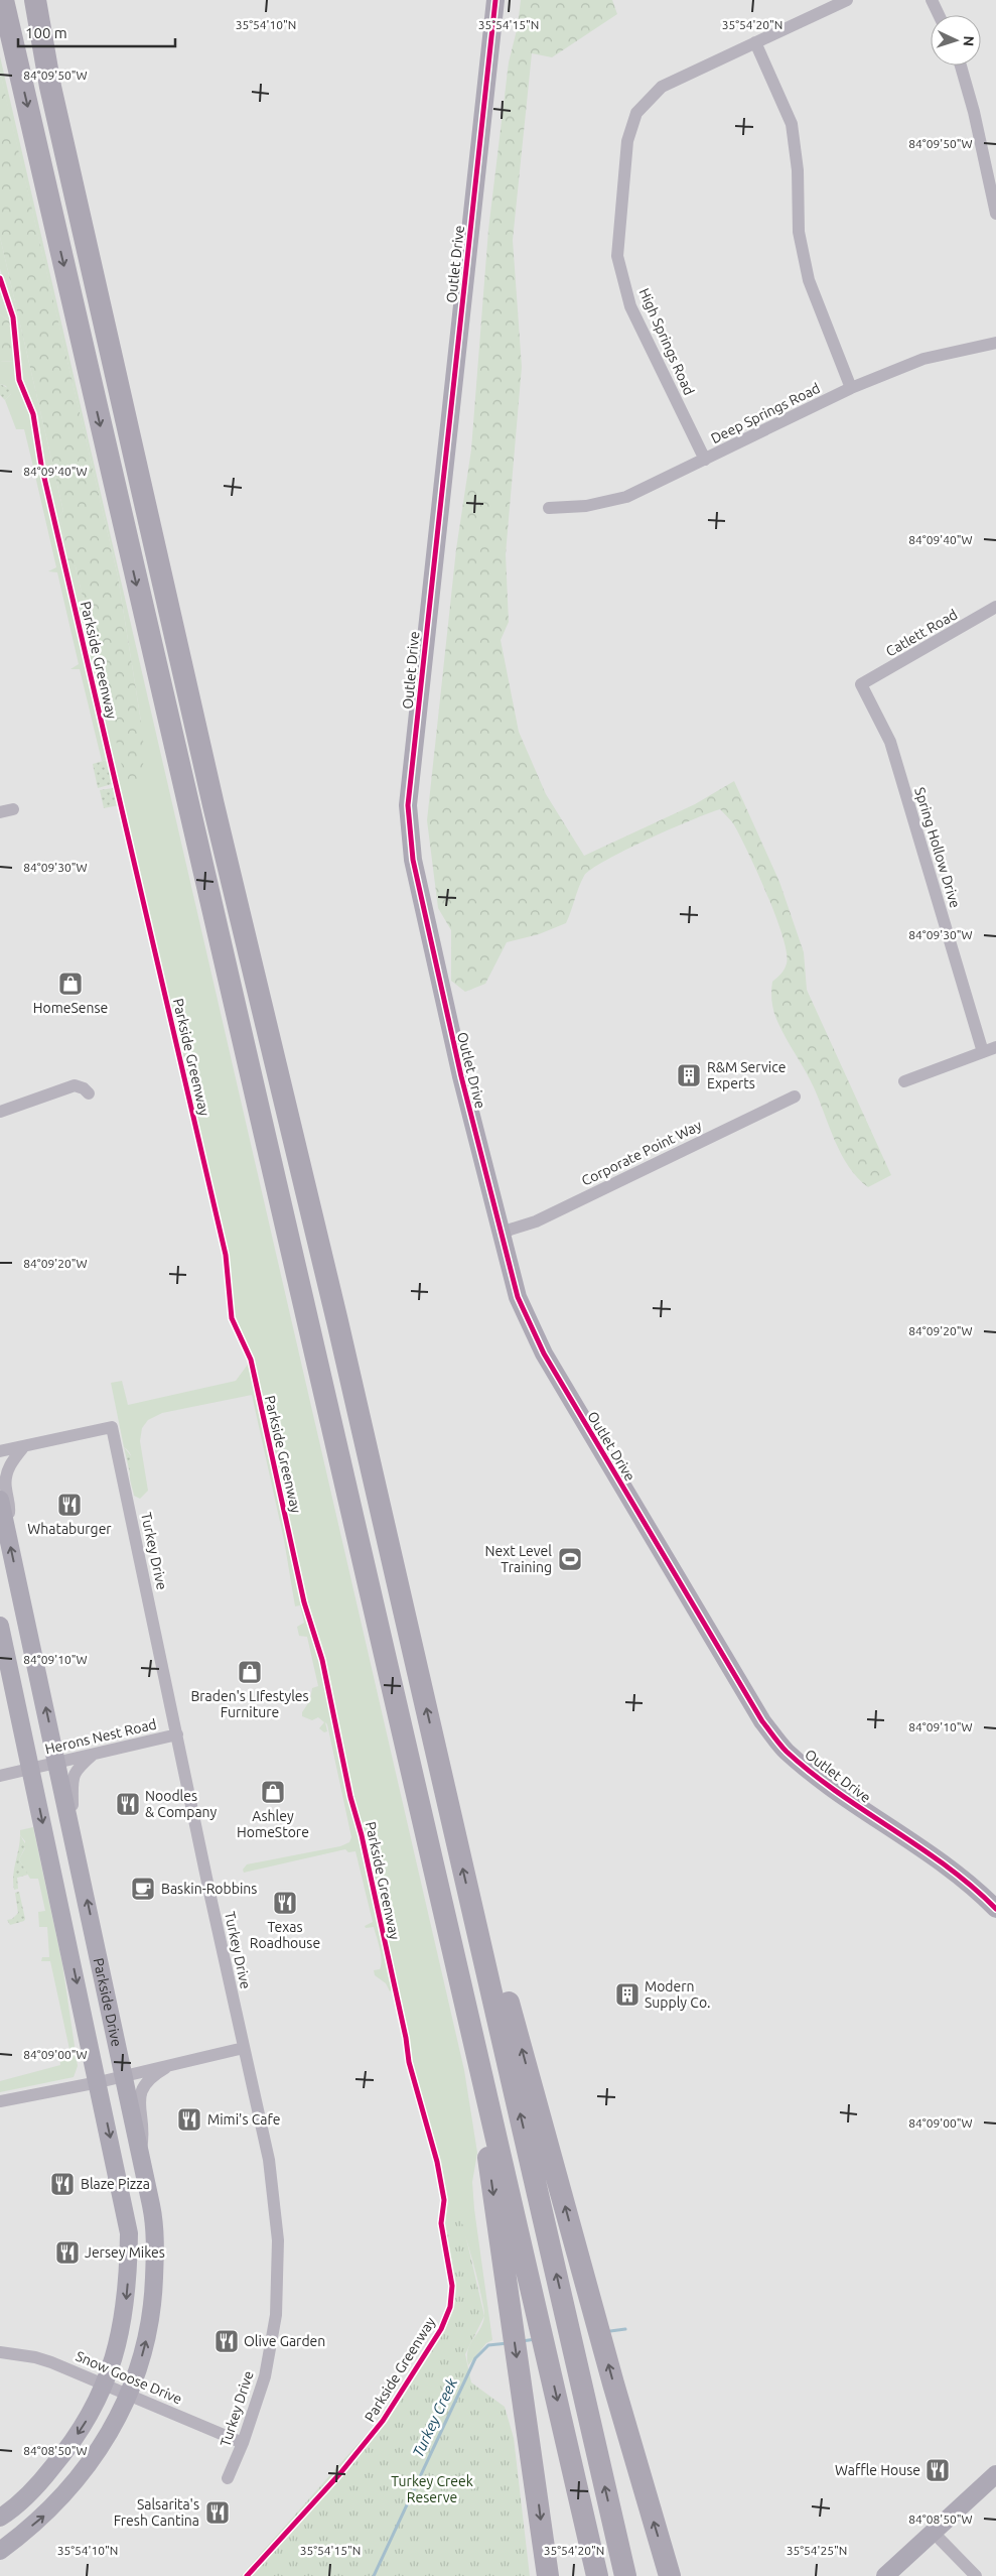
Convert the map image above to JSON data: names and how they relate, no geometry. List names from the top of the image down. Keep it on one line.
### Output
{"streets":{"street":["Outlet Drive","High Springs Road","Deep Springs Road","Catlett Road","Spring Hollow Drive","Corporate Point Way","Turkey Drive","Herons Nest Road","Parkside Drive","Snow Goose Drive"],"cycle path":["Parkside Greenway"]},"crossings":[["Outlet Drive","Corporate Point Way"],["High Springs Road","Deep Springs Road"],["Catlett Road","Spring Hollow Drive"],["Turkey Drive","Herons Nest Road"],["Turkey Drive","Snow Goose Drive"],["Herons Nest Road","Parkside Drive"],["Parkside Drive","Snow Goose Drive"]],"water":["Turkey Creek"],"parks":["Turkey Creek Reserve"],"places":{"shop":["HomeSense","Braden's LIfestyles Furniture","Ashley HomeStore"],"building":["R&M Service Experts","Modern Supply Co."],"restaurant":["Whataburger","Noodles & Company","Texas Roadhouse","Mimi's Cafe","Blaze Pizza","Jersey Mikes","Olive Garden","Waffle House","Salsarita's Fresh Cantina"],"sports":["Next Level Training"],"cafe":["Baskin-Robbins"]},"scale_bar":"100 m","north":"right","coordinates":["35°54'10\"N","35°54'15\"N","35°54'20\"N","84°09'50\"W","84°09'40\"W","84°09'30\"W","84°09'20\"W","84°09'10\"W","84°09'00\"W","84°08'50\"W","35°54'25\"N"]}
